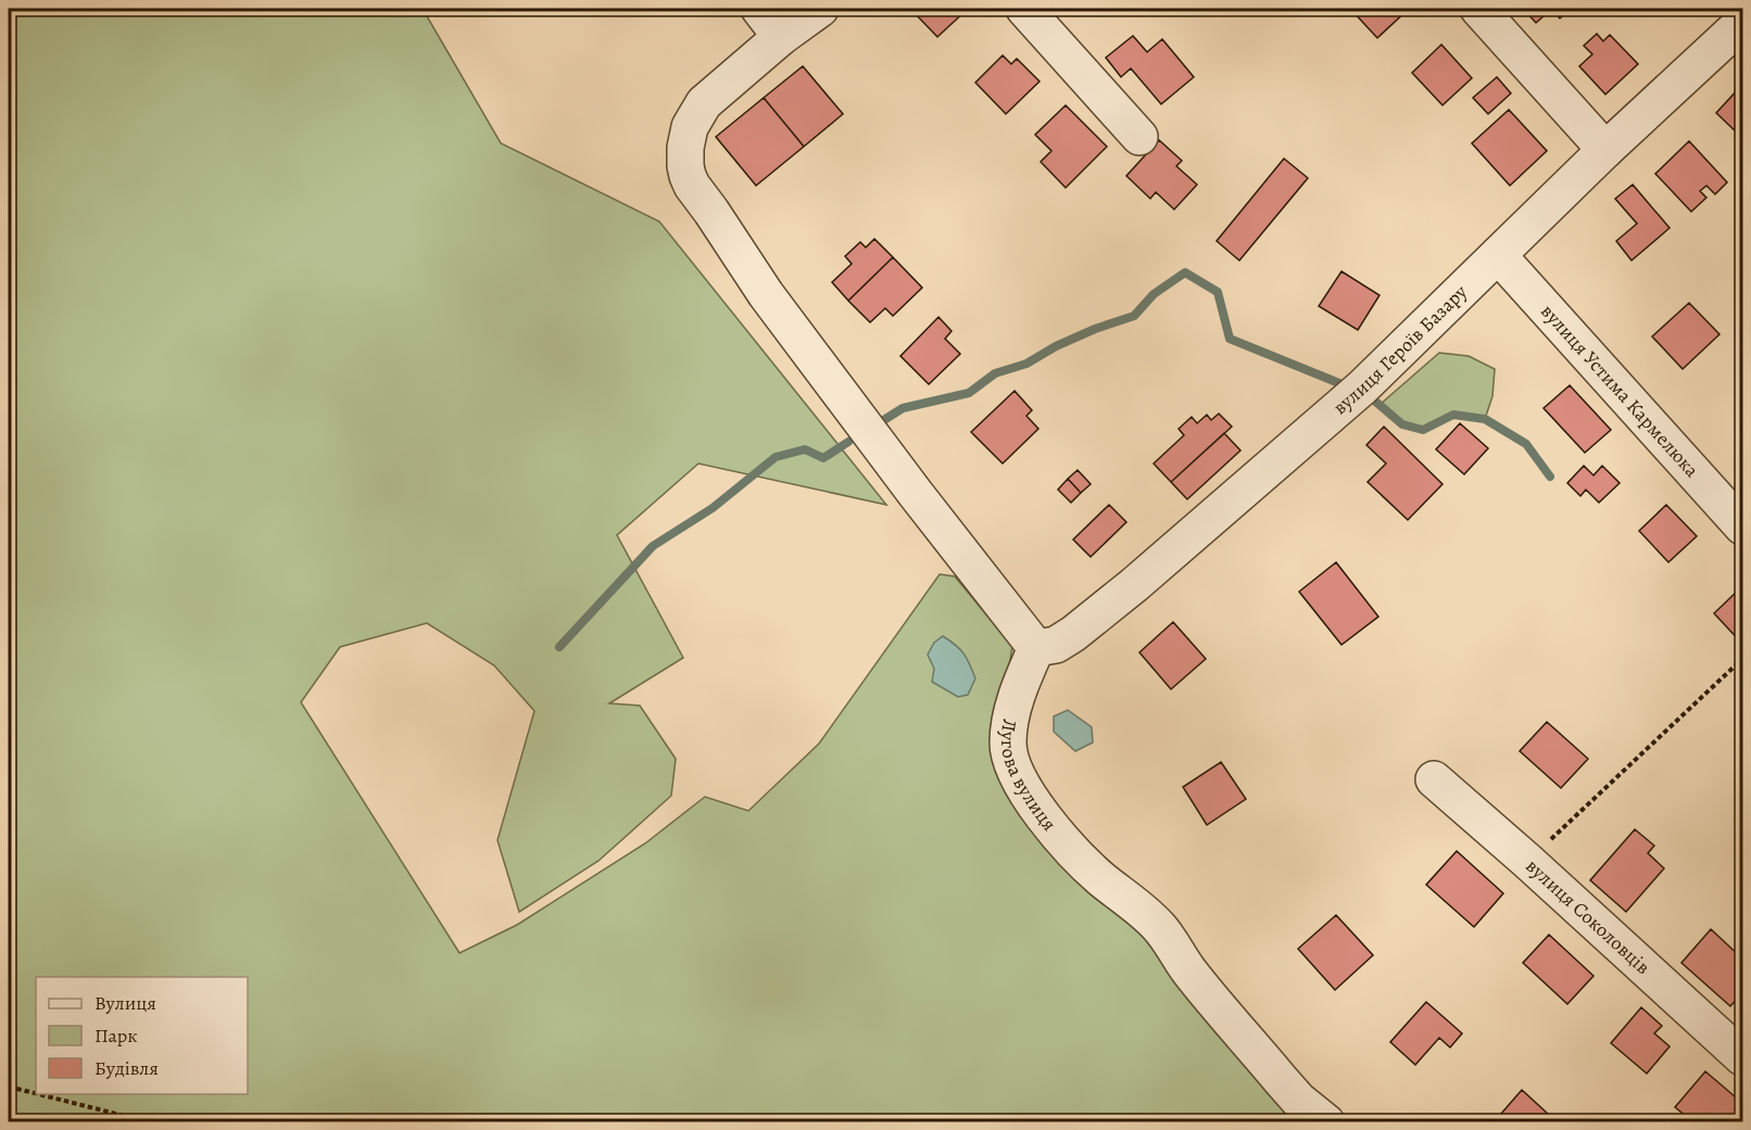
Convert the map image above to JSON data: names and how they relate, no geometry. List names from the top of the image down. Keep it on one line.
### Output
{"streets":{"street":["вулиця Героїв Базару","вулиця Устима Кармелюка","Лугова вулиця","вулиця Соколовців"]},"crossings":[["вулиця Героїв Базару","вулиця Устима Кармелюка"],["вулиця Героїв Базару","Лугова вулиця"]],"legend":["Вулиця","Парк","Будівля"]}
